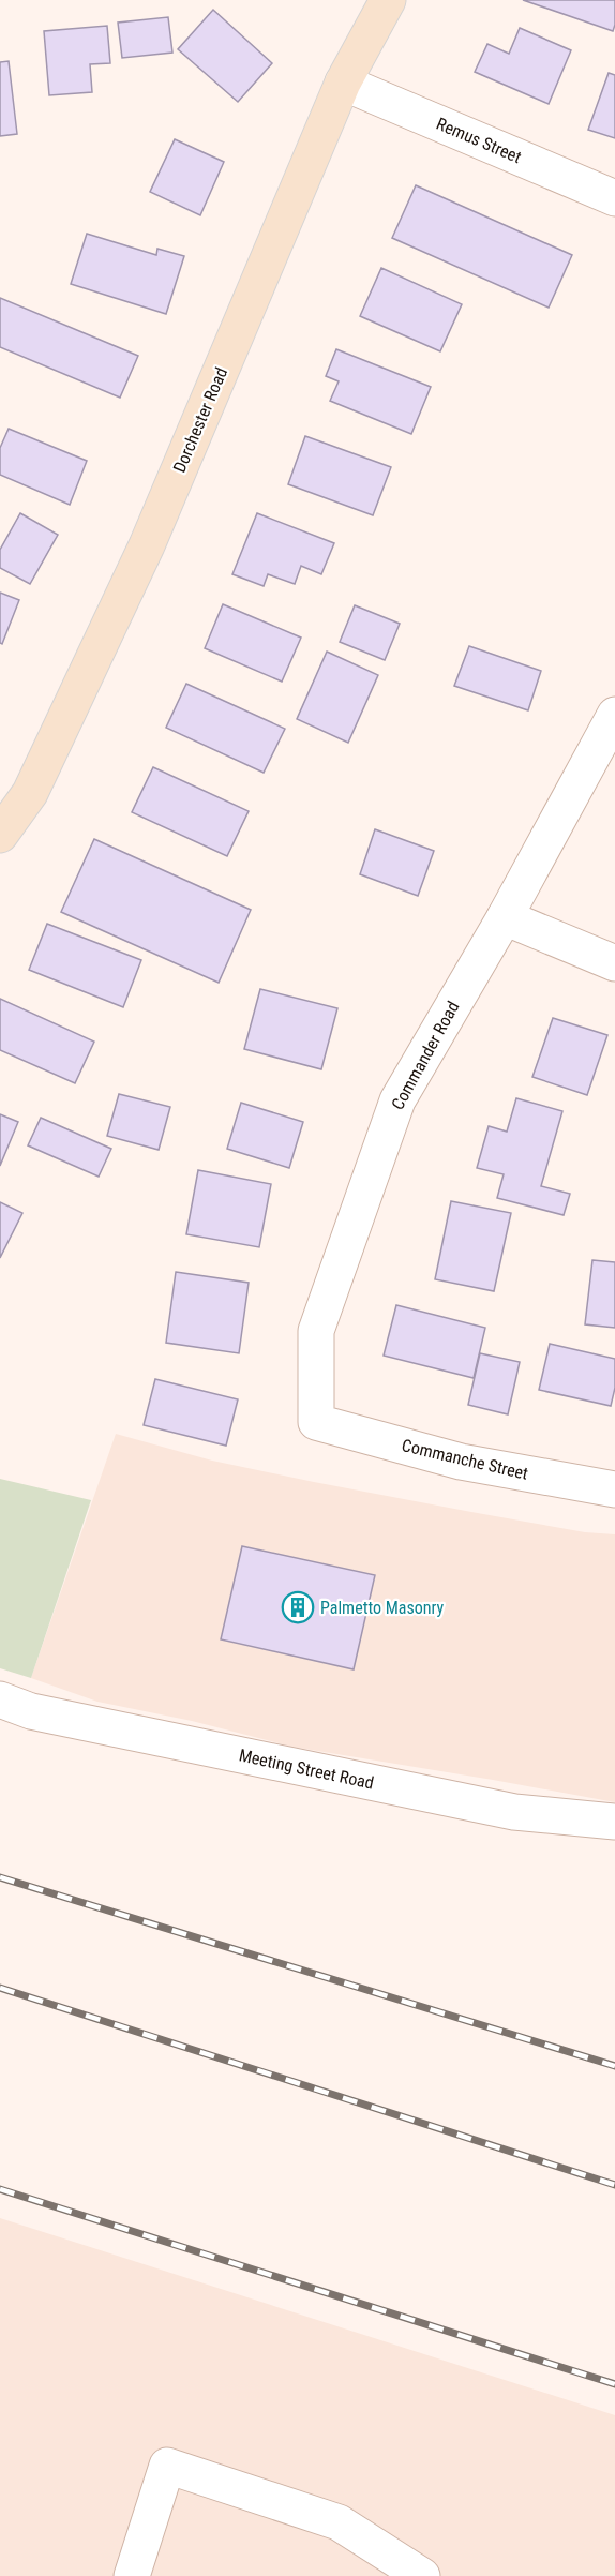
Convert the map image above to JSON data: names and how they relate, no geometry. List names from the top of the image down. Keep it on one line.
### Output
{"streets":{"main road":["Dorchester Road"],"street":["Remus Street","Commander Road","Commanche Street","Meeting Street Road"]},"crossings":[["Remus Street","Dorchester Road"],["Commander Road","Commanche Street"]],"places":{"building":["Palmetto Masonry"]}}
